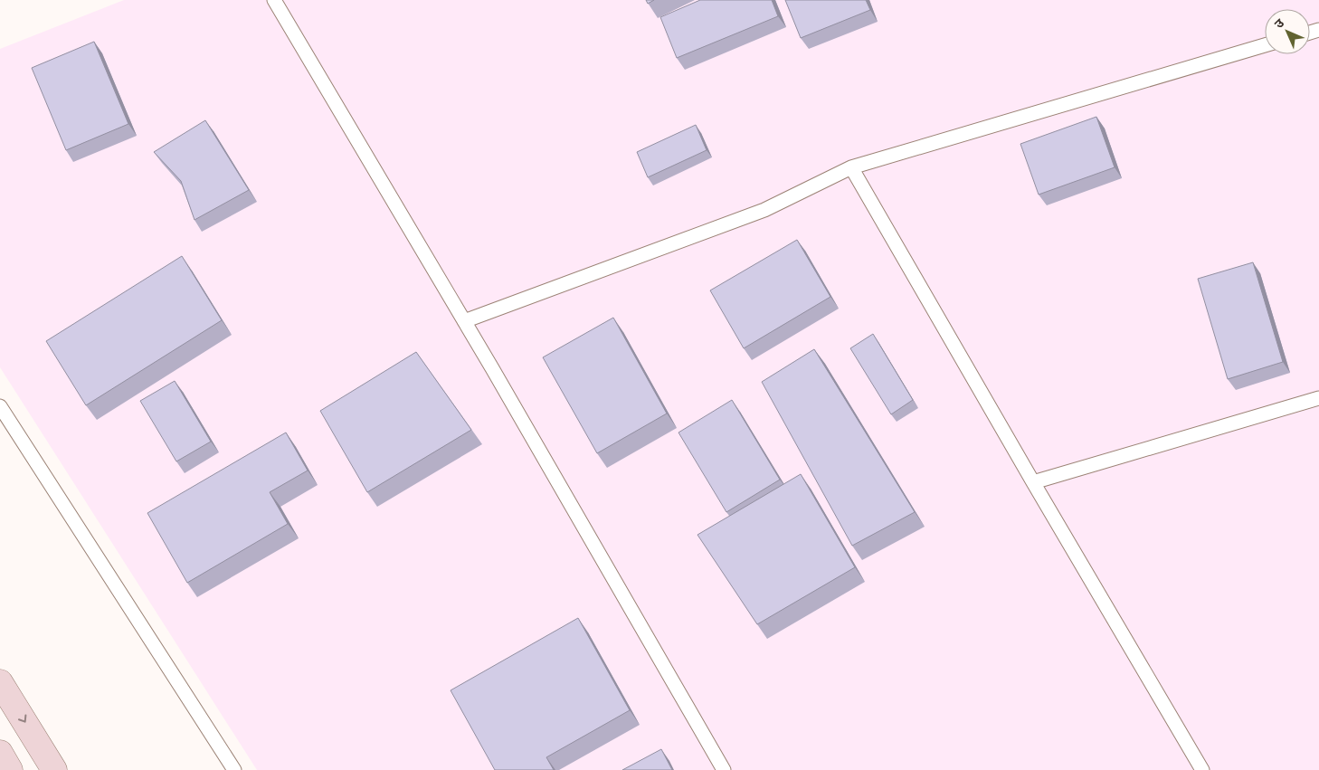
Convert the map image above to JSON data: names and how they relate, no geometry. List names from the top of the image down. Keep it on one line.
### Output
{"north":"top left"}
